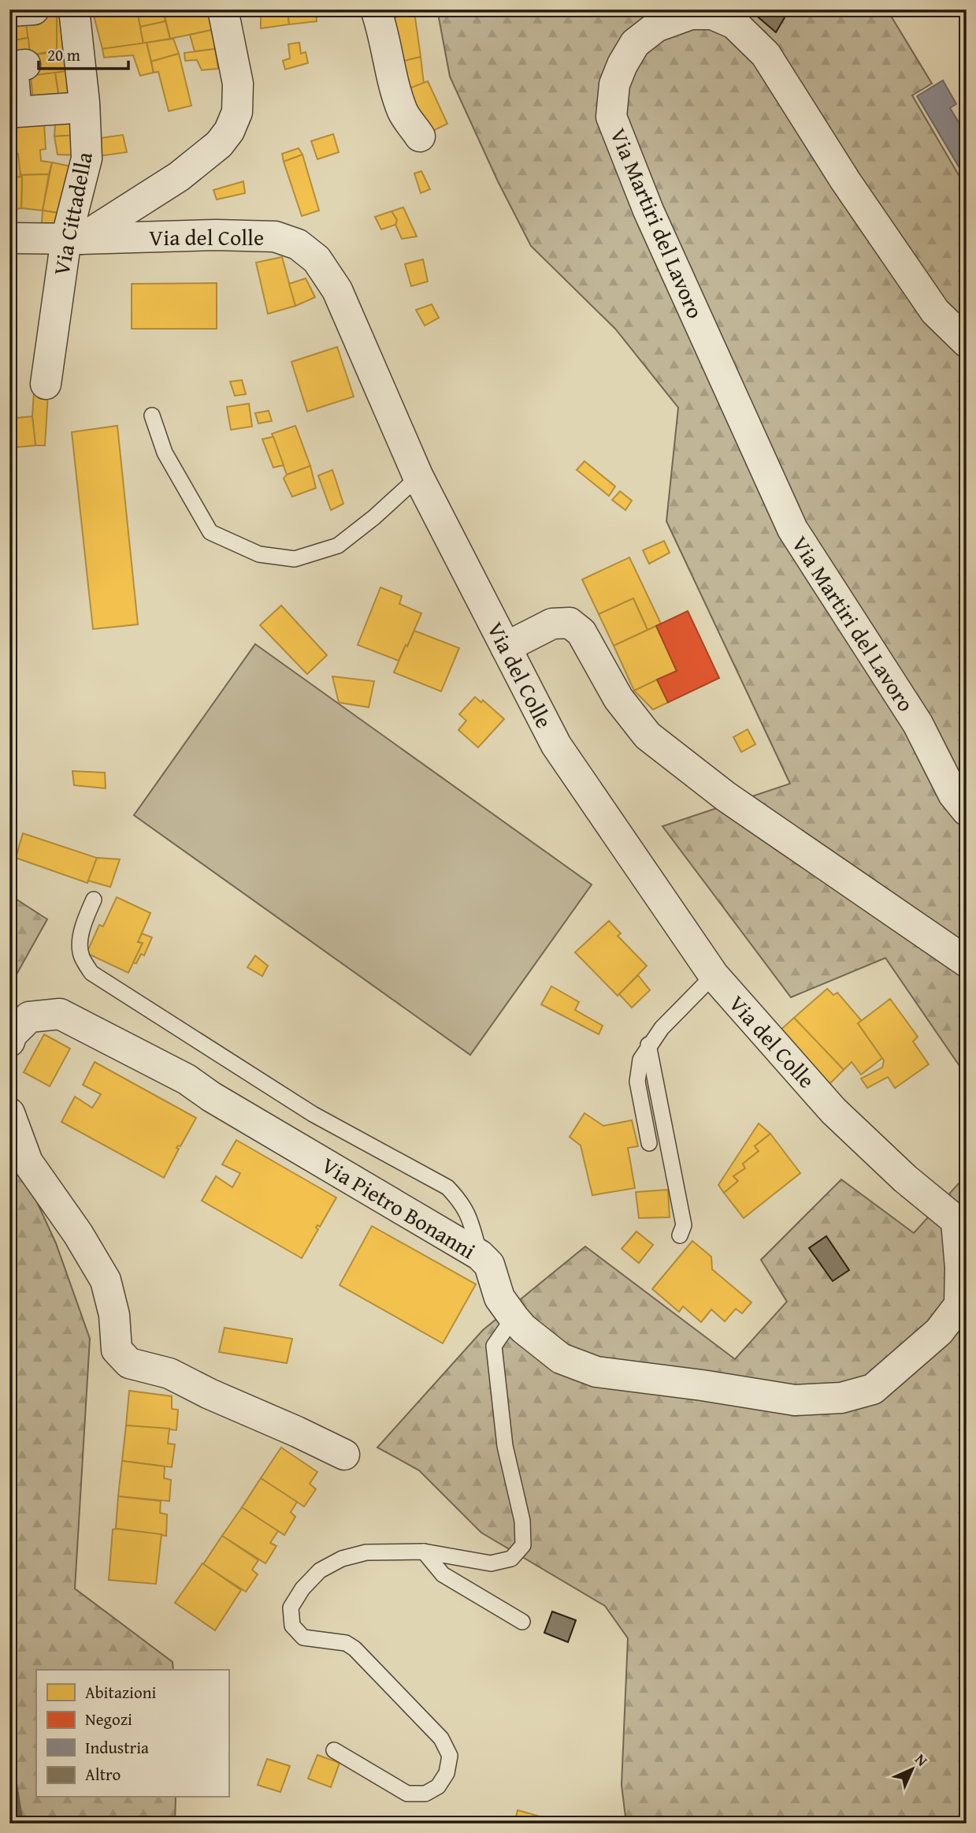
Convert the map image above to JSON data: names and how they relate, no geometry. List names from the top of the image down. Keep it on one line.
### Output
{"streets":{"street":["Via Cittadella","Via Martiri del Lavoro","Via del Colle","Via Pietro Bonanni"]},"crossings":[["Via Cittadella","Via del Colle"],["Via del Colle","Via Pietro Bonanni"]],"legend":["Abitazioni","Negozi","Industria","Altro"],"scale_bar":"20 m","north":"top right"}
